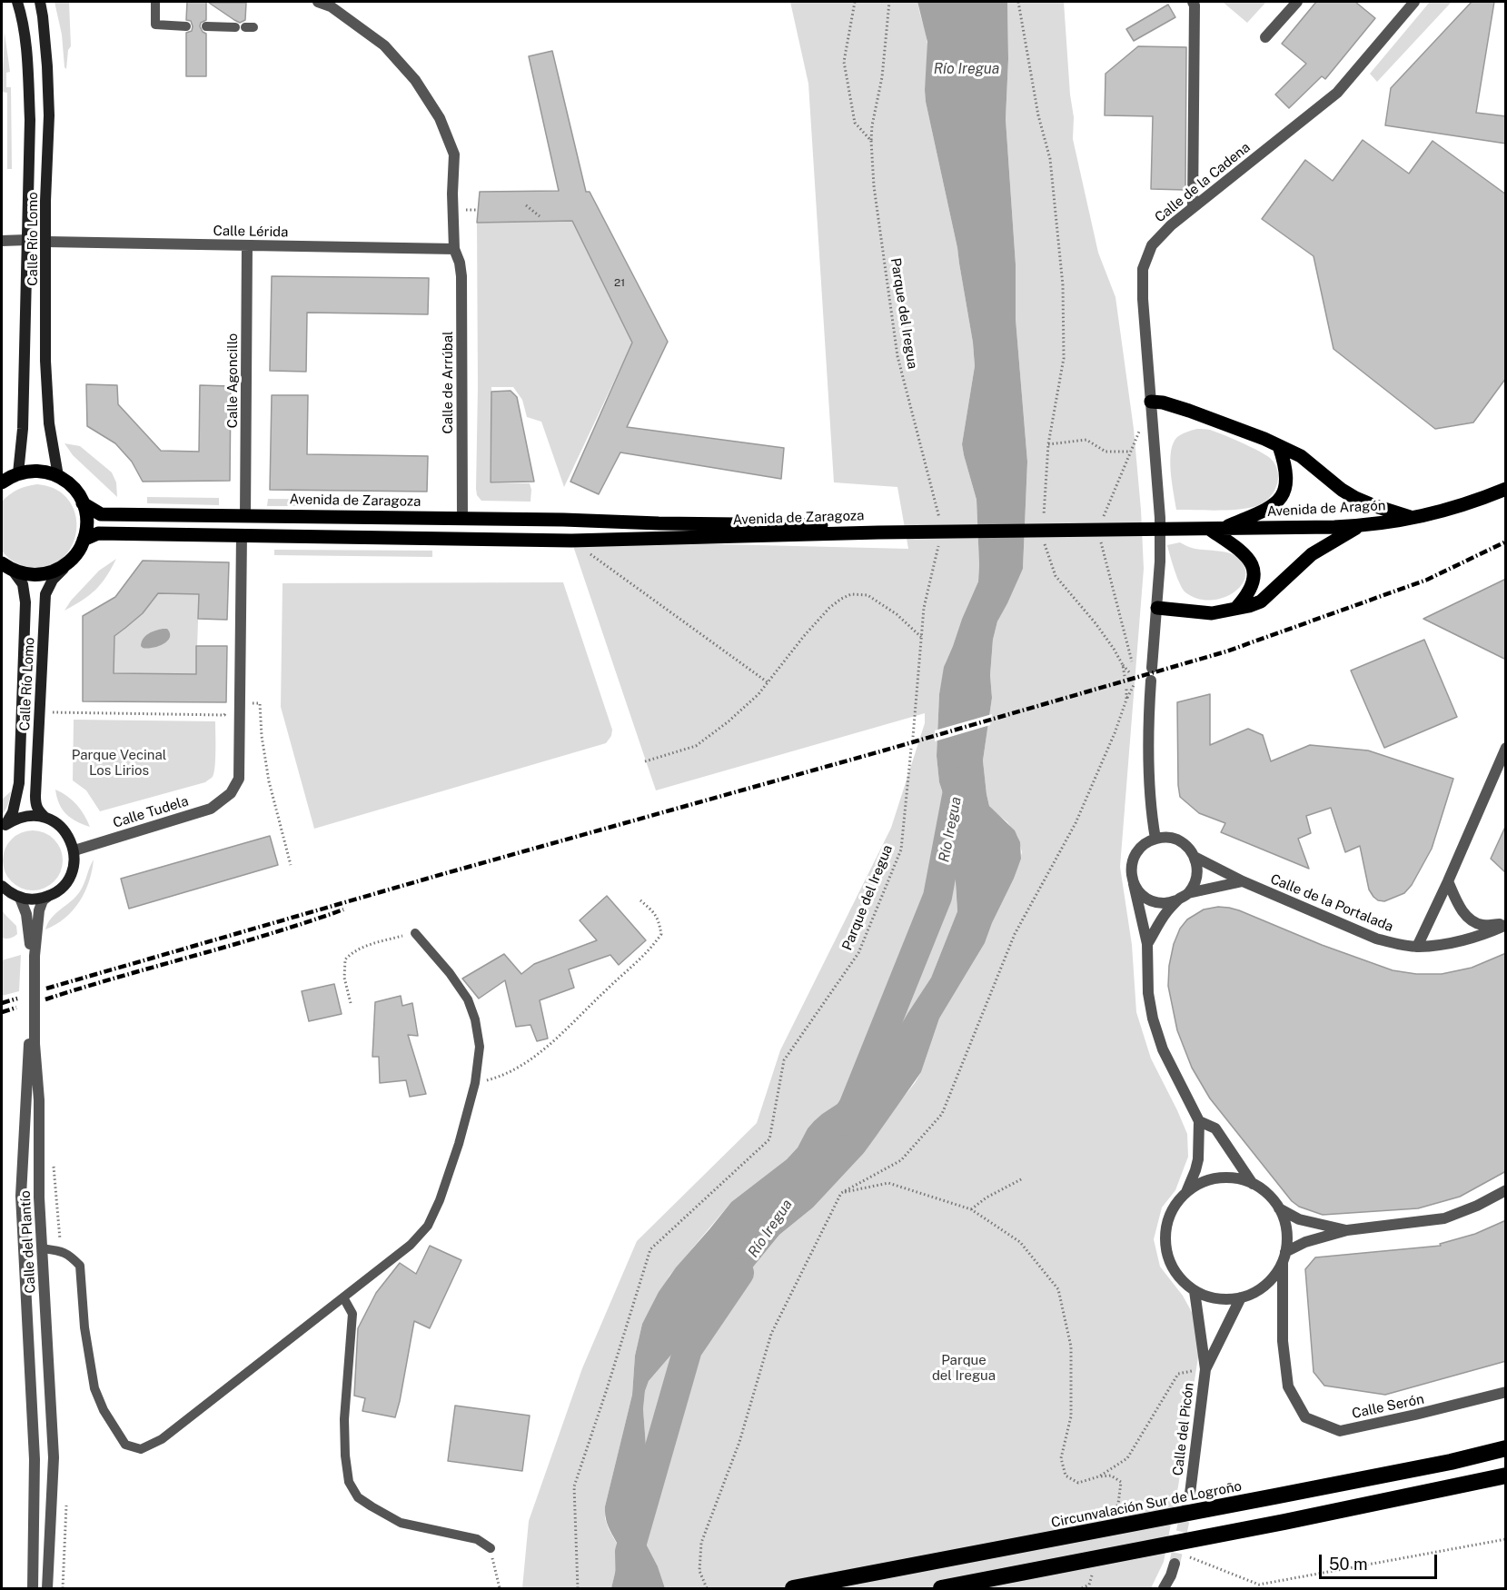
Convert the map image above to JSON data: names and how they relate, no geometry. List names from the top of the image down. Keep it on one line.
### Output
{"streets":{"highway":["Circunvalación Sur de Logroño"],"main road":["Calle Río Lomo","Avenida de Zaragoza","Avenida de Aragón"],"street":["Calle de la Cadena","Calle Lérida","Calle Agoncillo","Calle de Arrúbal","Calle Tudela","Calle de la Portalada","Calle del Plantío","Calle Serón","Calle del Picón"],"path":["Parque del Iregua"]},"crossings":[["Calle Lérida","Calle Río Lomo"],["Calle Lérida","Calle Agoncillo"],["Calle Lérida","Calle de Arrúbal"],["Calle Agoncillo","Avenida de Zaragoza"],["Calle de Arrúbal","Avenida de Zaragoza"],["Avenida de Zaragoza","Avenida de Aragón"],["Calle Serón","Calle del Picón"]],"water":["Río Iregua"],"parks":["Parque Vecinal Los Lirios","Parque del Iregua"],"house_numbers":["21"],"scale_bar":"50 m"}
